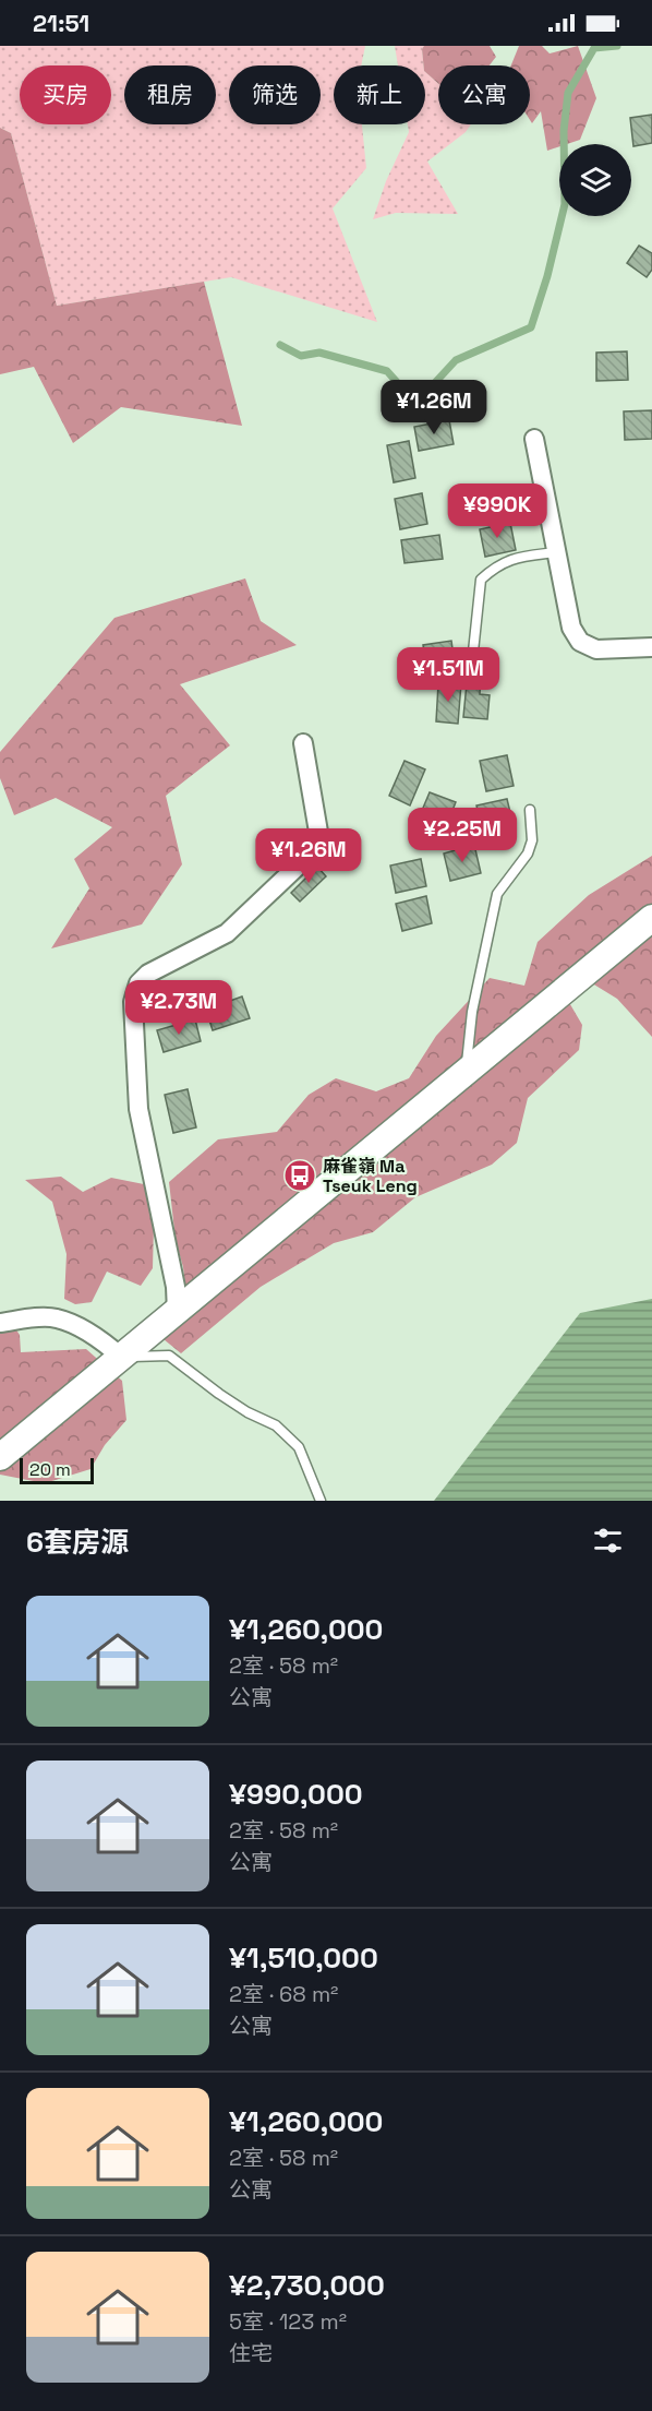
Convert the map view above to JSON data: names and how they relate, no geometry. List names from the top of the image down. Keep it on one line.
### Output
{"places":{"bus stop":["麻雀嶺 Ma Tseuk Leng"]},"scale_bar":"20 m","page":{"status":"21:51","chip":["买房","租房","筛选","新上","公寓"],"price":["¥1.26M","¥990K","¥1.51M","¥2.25M","¥1.26M","¥2.73M"],"scale":"20 m","heading":"6套房源","list":[{"name":"¥1,260,000","note":"2室 · 58 m² · 公寓"},{"name":"¥990,000","note":"2室 · 58 m² · 公寓"},{"name":"¥1,510,000","note":"2室 · 68 m² · 公寓"},{"name":"¥1,260,000","note":"2室 · 58 m² · 公寓"},{"name":"¥2,730,000","note":"5室 · 123 m² · 住宅"}]}}
